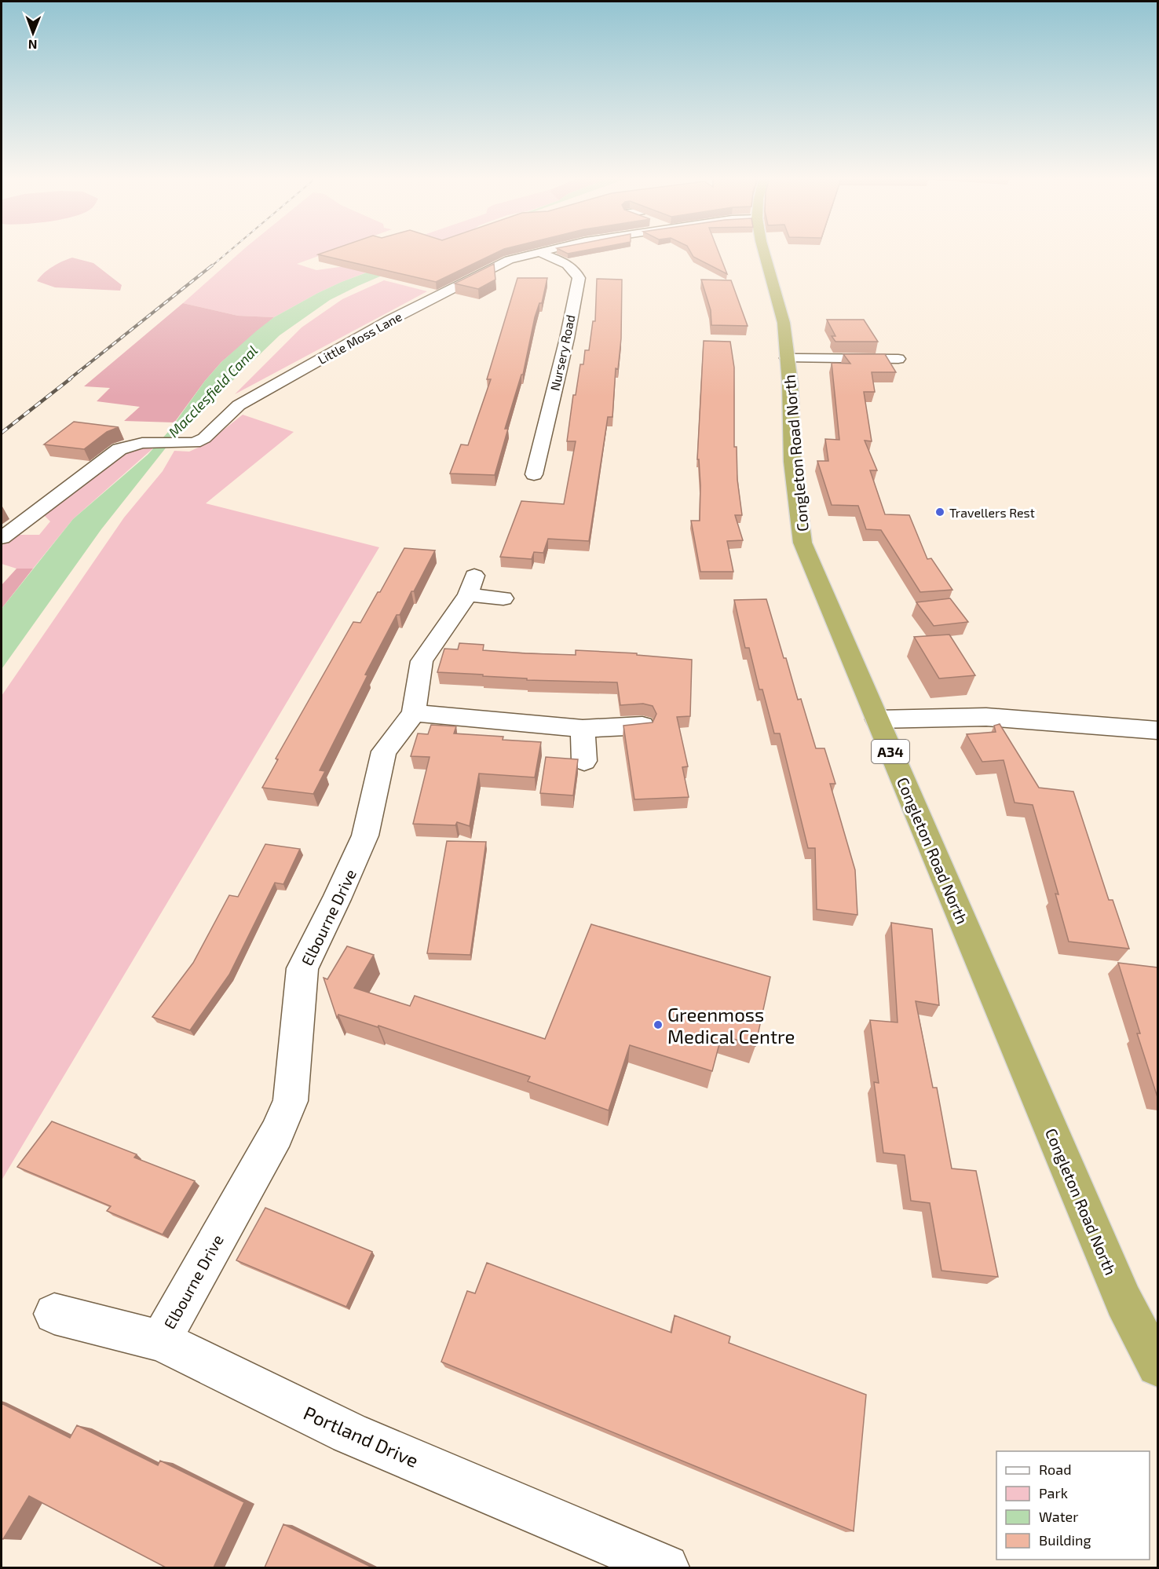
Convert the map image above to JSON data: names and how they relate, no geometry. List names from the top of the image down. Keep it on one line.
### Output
{"streets":{"highway":["Congleton Road North","A34"],"street":["Little Moss Lane","Nursery Road","Elbourne Drive","Portland Drive"]},"crossings":[["Little Moss Lane","Nursery Road"],["Elbourne Drive","Portland Drive"]],"water":["Macclesfield Canal"],"places":["Travellers Rest","Greenmoss Medical Centre"],"legend":["Road","Park","Water","Building"],"north":"bottom"}
